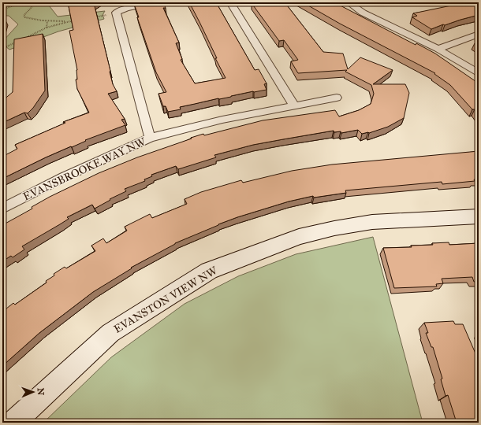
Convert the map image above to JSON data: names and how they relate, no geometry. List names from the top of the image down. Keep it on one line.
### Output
{"streets":{"street":["EVANSBROOKE WAY NW","EVANSTON VIEW NW"]},"north":"right"}
